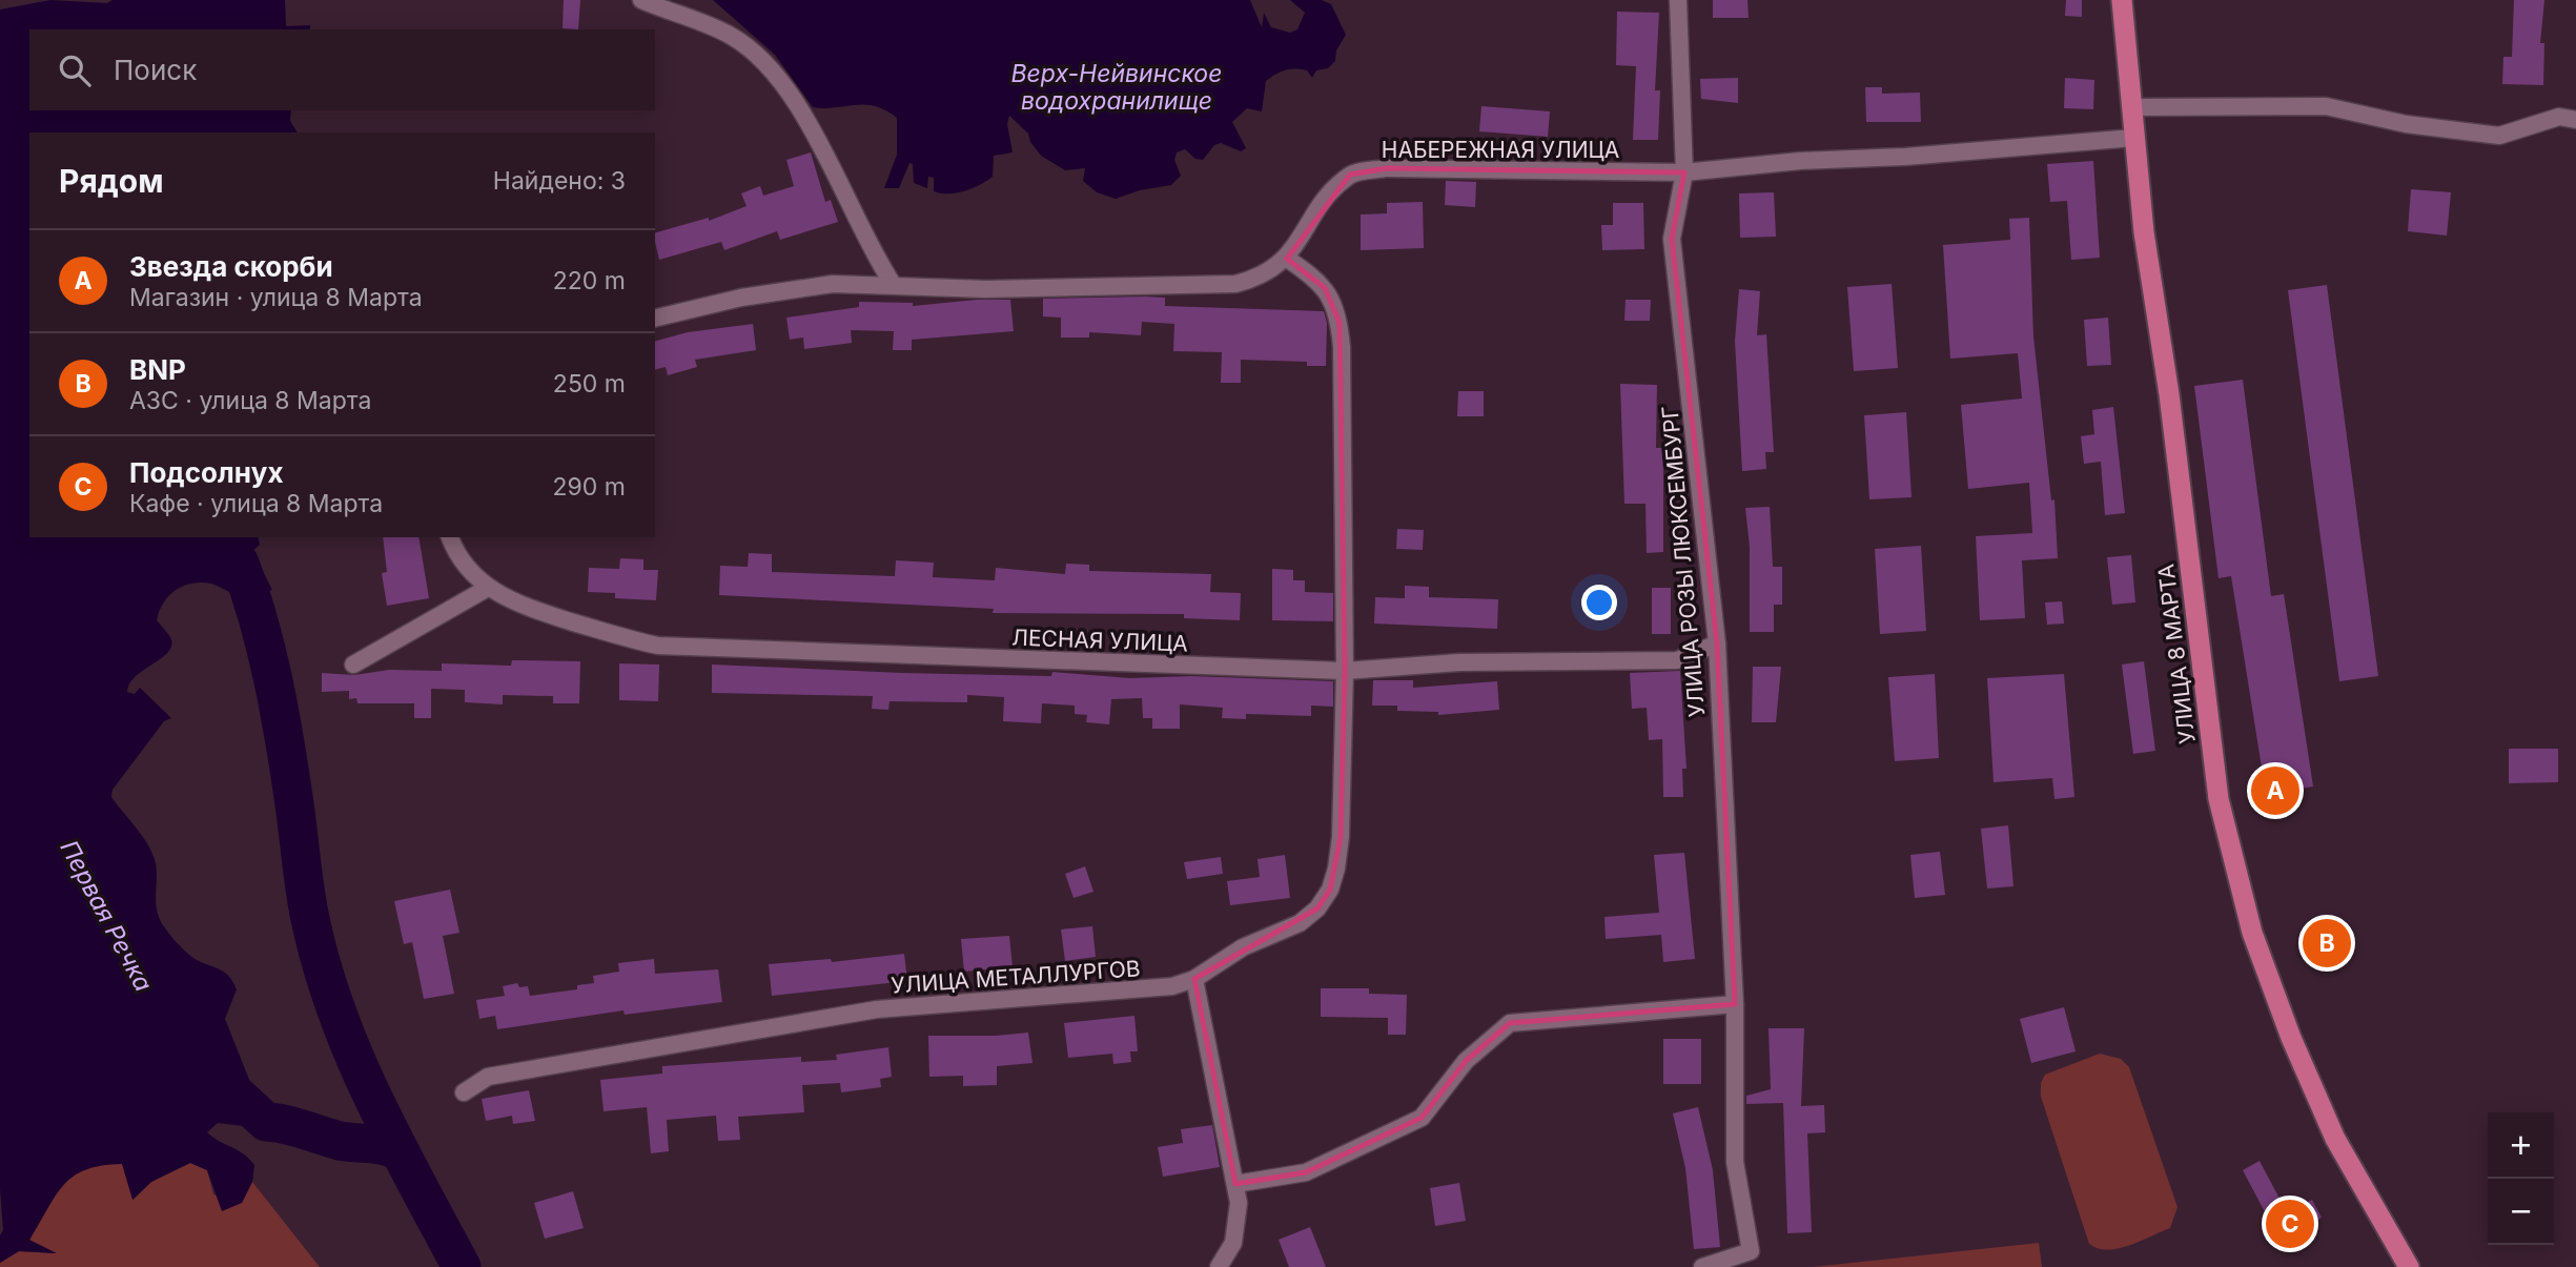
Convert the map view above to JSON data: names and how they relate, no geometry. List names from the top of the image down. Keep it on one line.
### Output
{"streets":{"main road":["УЛИЦА 8 МАРТА"],"street":["НАБЕРЕЖНАЯ УЛИЦА","УЛИЦА РОЗЫ ЛЮКСЕМБУРГ","ЛЕСНАЯ УЛИЦА","УЛИЦА МЕТАЛЛУРГОВ"]},"crossings":[["НАБЕРЕЖНАЯ УЛИЦА","УЛИЦА РОЗЫ ЛЮКСЕМБУРГ"],["НАБЕРЕЖНАЯ УЛИЦА","УЛИЦА 8 МАРТА"],["НАБЕРЕЖНАЯ УЛИЦА","УЛИЦА МЕТАЛЛУРГОВ"],["УЛИЦА РОЗЫ ЛЮКСЕМБУРГ","ЛЕСНАЯ УЛИЦА"],["ЛЕСНАЯ УЛИЦА","УЛИЦА МЕТАЛЛУРГОВ"]],"water":["Верх-Нейвинское водохранилище","Первая Речка"],"page":{"search":"Поиск","heading":["Рядом","Найдено: 3"],"list":[{"mark":"A","name":"Звезда скорби","note":"Магазин · улица 8 Марта","value":"220 m"},{"mark":"B","name":"BNP","note":"АЗС · улица 8 Марта","value":"250 m"},{"mark":"C","name":"Подсолнух","note":"Кафе · улица 8 Марта","value":"290 m"}],"pins":["A","B","C"],"map_buttons":["+","−"]}}
